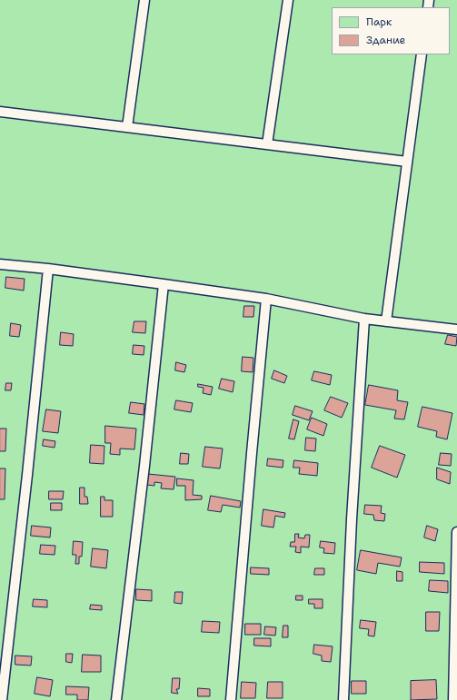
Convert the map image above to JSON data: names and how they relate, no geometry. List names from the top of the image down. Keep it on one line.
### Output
{"legend":["Парк","Здание"]}
